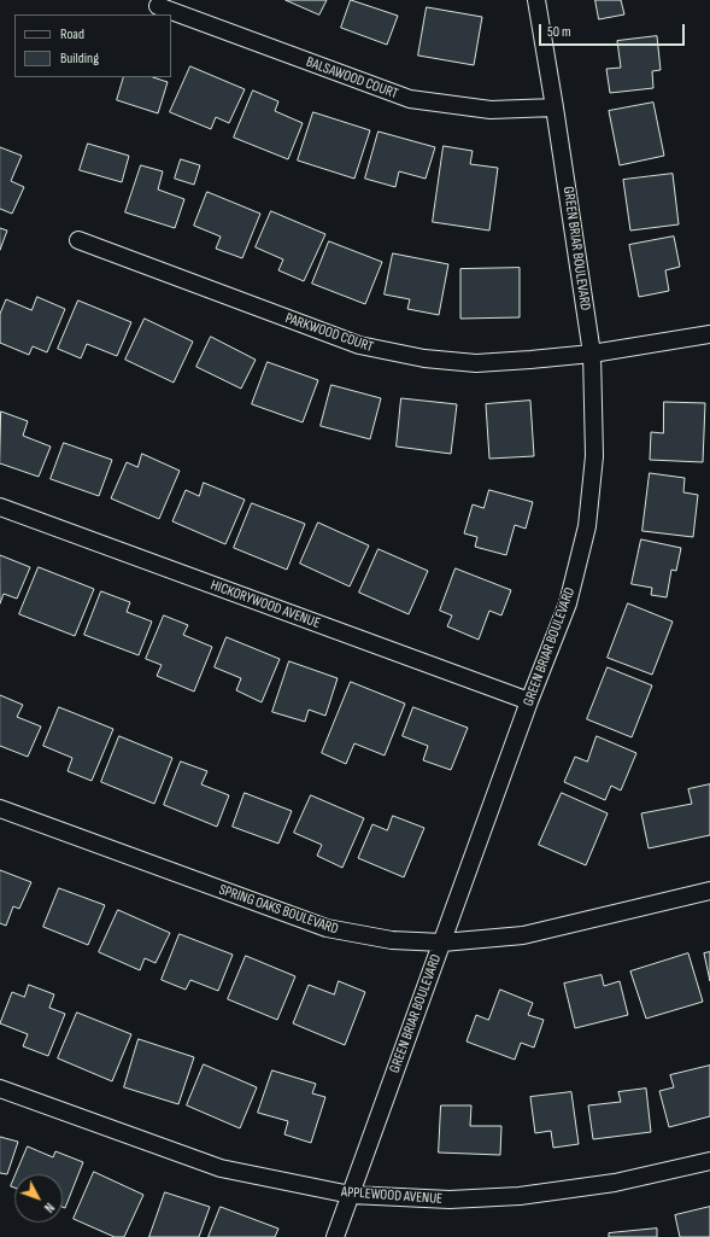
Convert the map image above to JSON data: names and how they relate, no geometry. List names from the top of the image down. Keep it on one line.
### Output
{"streets":{"street":["BALSAWOOD COURT","GREEN BRIAR BOULEVARD","PARKWOOD COURT","HICKORYWOOD AVENUE","SPRING OAKS BOULEVARD","APPLEWOOD AVENUE"]},"crossings":[["BALSAWOOD COURT","GREEN BRIAR BOULEVARD"],["GREEN BRIAR BOULEVARD","PARKWOOD COURT"],["GREEN BRIAR BOULEVARD","HICKORYWOOD AVENUE"],["GREEN BRIAR BOULEVARD","SPRING OAKS BOULEVARD"],["GREEN BRIAR BOULEVARD","APPLEWOOD AVENUE"]],"legend":["Road","Building"],"scale_bar":"50 m","north":"bottom right"}
